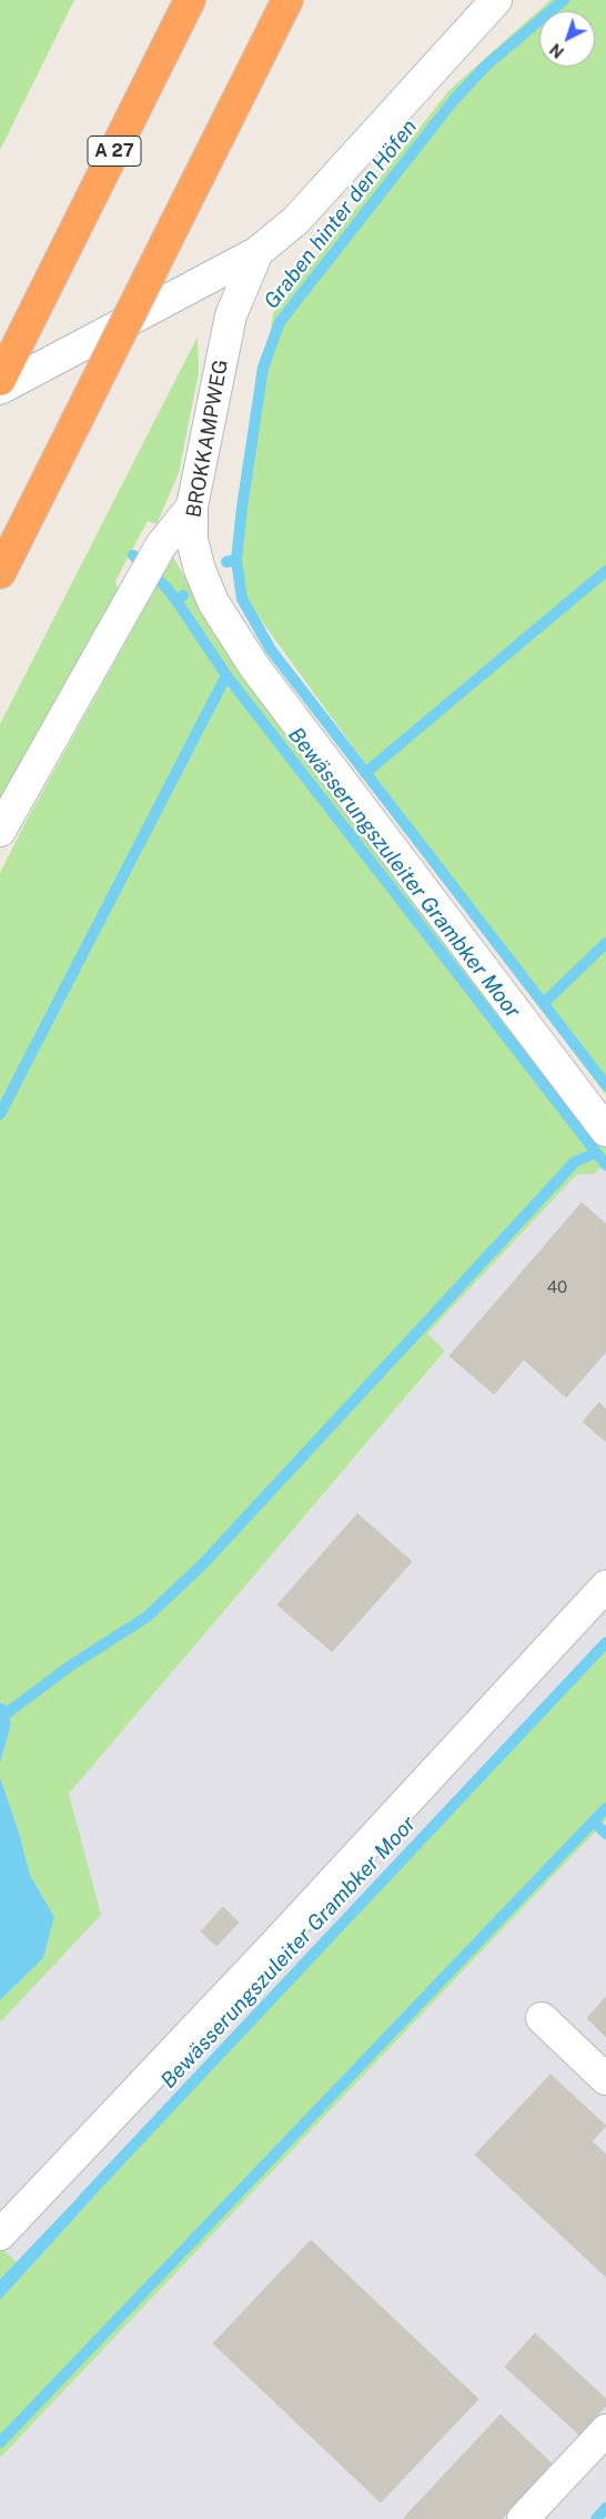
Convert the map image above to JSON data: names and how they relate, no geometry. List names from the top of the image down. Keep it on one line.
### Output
{"streets":{"highway":["A 27"],"street":["BROKKAMPWEG"]},"water":["Graben hinter den Höfen","Bewässerungszuleiter Grambker Moor"],"house_numbers":["40"],"north":"bottom left"}
